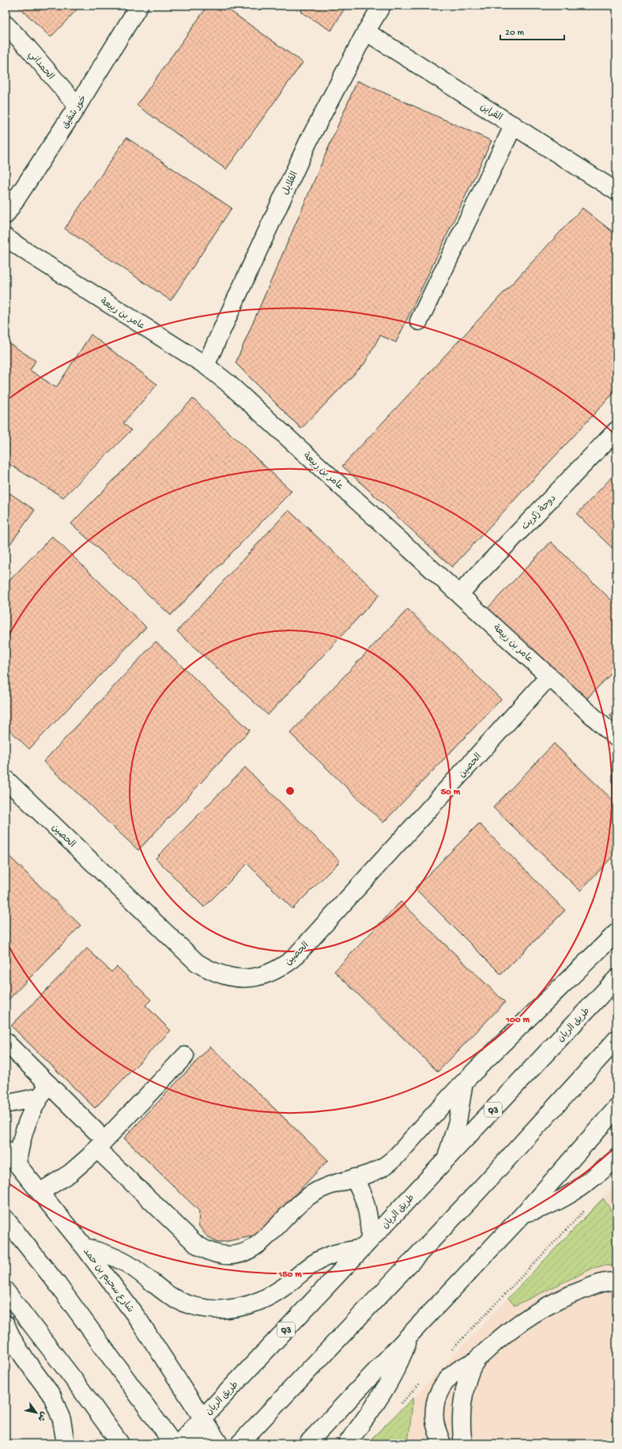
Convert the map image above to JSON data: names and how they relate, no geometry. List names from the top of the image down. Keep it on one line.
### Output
{"streets":{"main road":["الحمداني","خور شقيق","القراين","القلايل","عامر بن ربيعة","دوحة زكريت","الحصين","طريق الريان","Q3","شارع سحيم بن حمد"]},"crossings":[["الحمداني","خور شقيق"],["القراين","القلايل"],["القلايل","عامر بن ربيعة"],["عامر بن ربيعة","دوحة زكريت"],["عامر بن ربيعة","الحصين"],["طريق الريان","شارع سحيم بن حمد"]],"scale_bar":"20 m","north":"bottom right","rings":["50 m","100 m","150 m"]}
